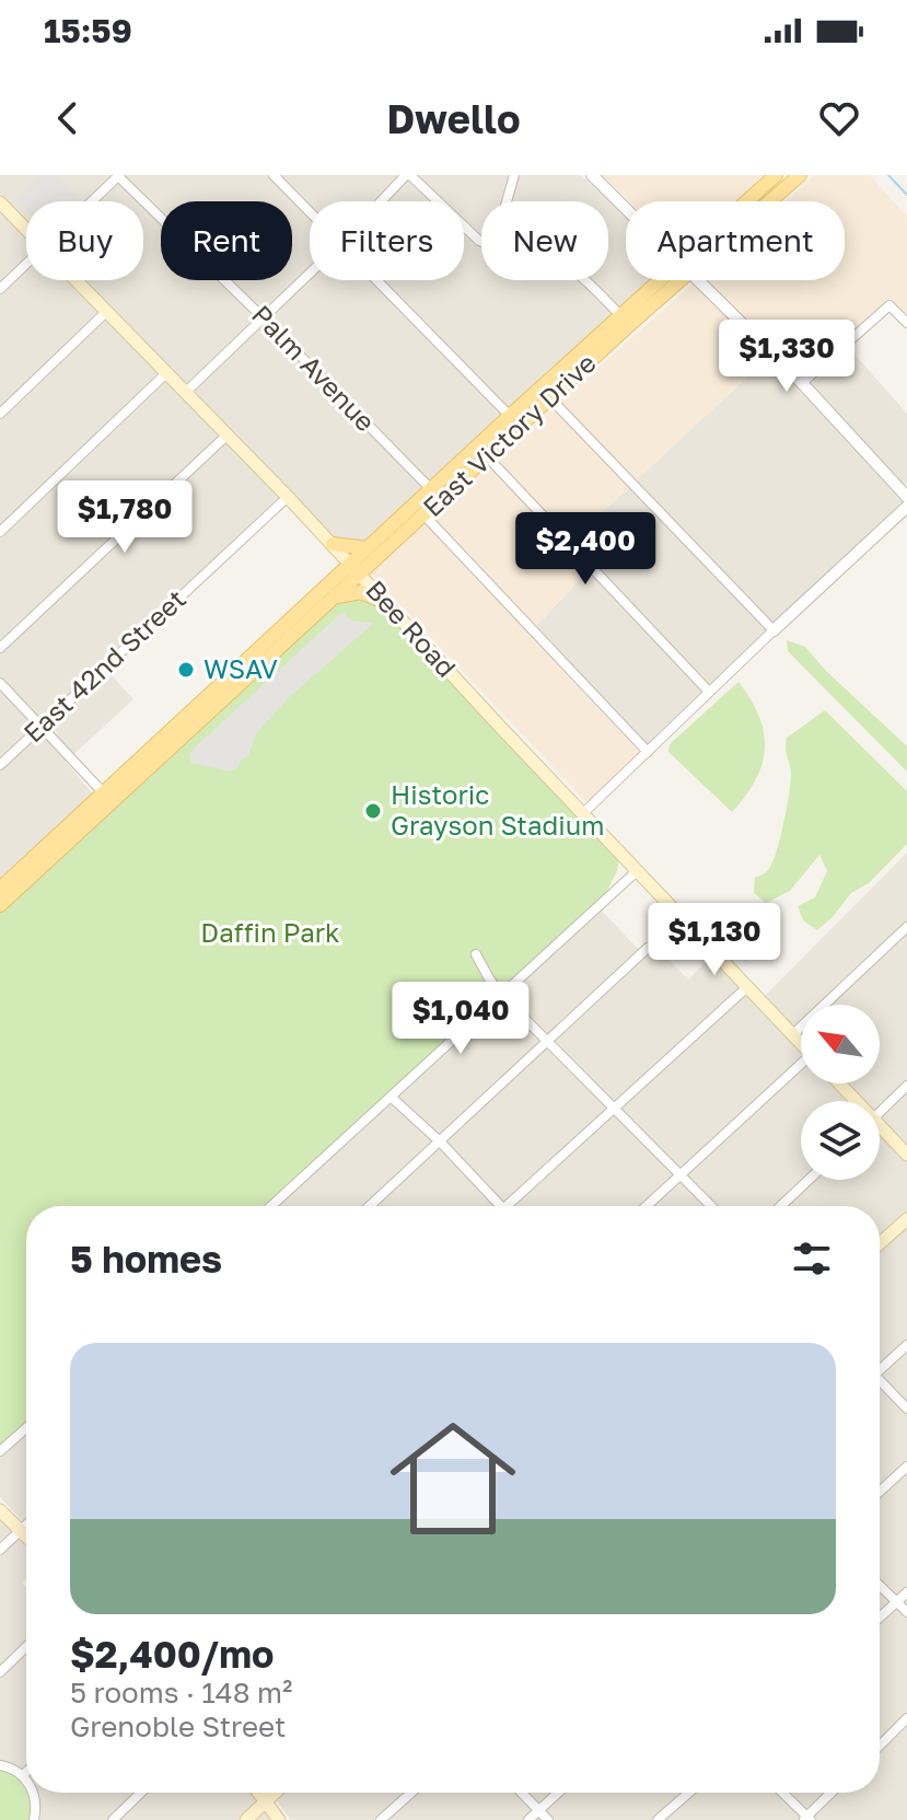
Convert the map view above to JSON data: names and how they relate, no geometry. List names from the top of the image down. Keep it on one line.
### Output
{"streets":{"main road":["East Victory Drive","Bee Road"],"street":["Palm Avenue","East 42nd Street"]},"crossings":[["Palm Avenue","East Victory Drive"],["East Victory Drive","Bee Road"],["Bee Road","East 42nd Street"]],"parks":["Daffin Park"],"places":["WSAV","Historic Grayson Stadium"],"north":"top left","page":{"status":"15:59","header":"Dwello","chip":["Buy","Rent","Filters","New","Apartment"],"price":["$1,330","$1,780","$2,400","$1,130","$1,040"],"heading":"5 homes","list":[{"name":"$2,400/mo","note":"5 rooms · 148 m² · Grenoble Street"}]}}
